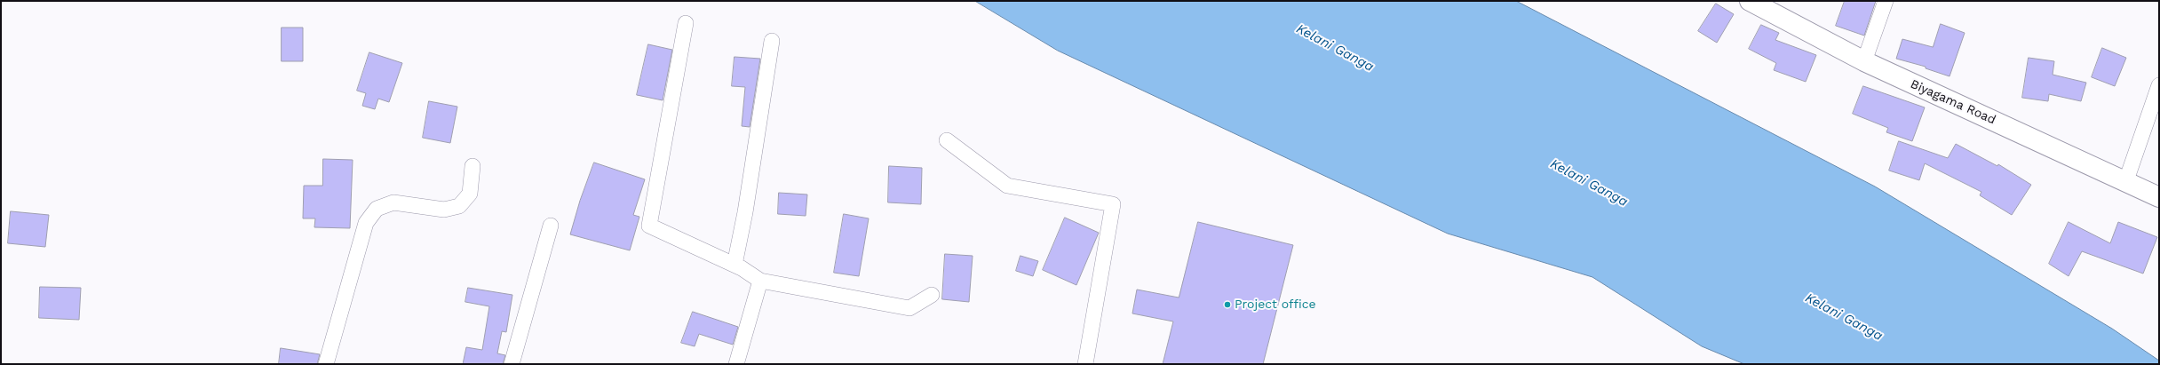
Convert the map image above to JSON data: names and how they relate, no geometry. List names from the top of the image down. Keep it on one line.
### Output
{"streets":{"main road":["Biyagama Road"]},"water":["Kelani Ganga"],"places":["Project office"]}
